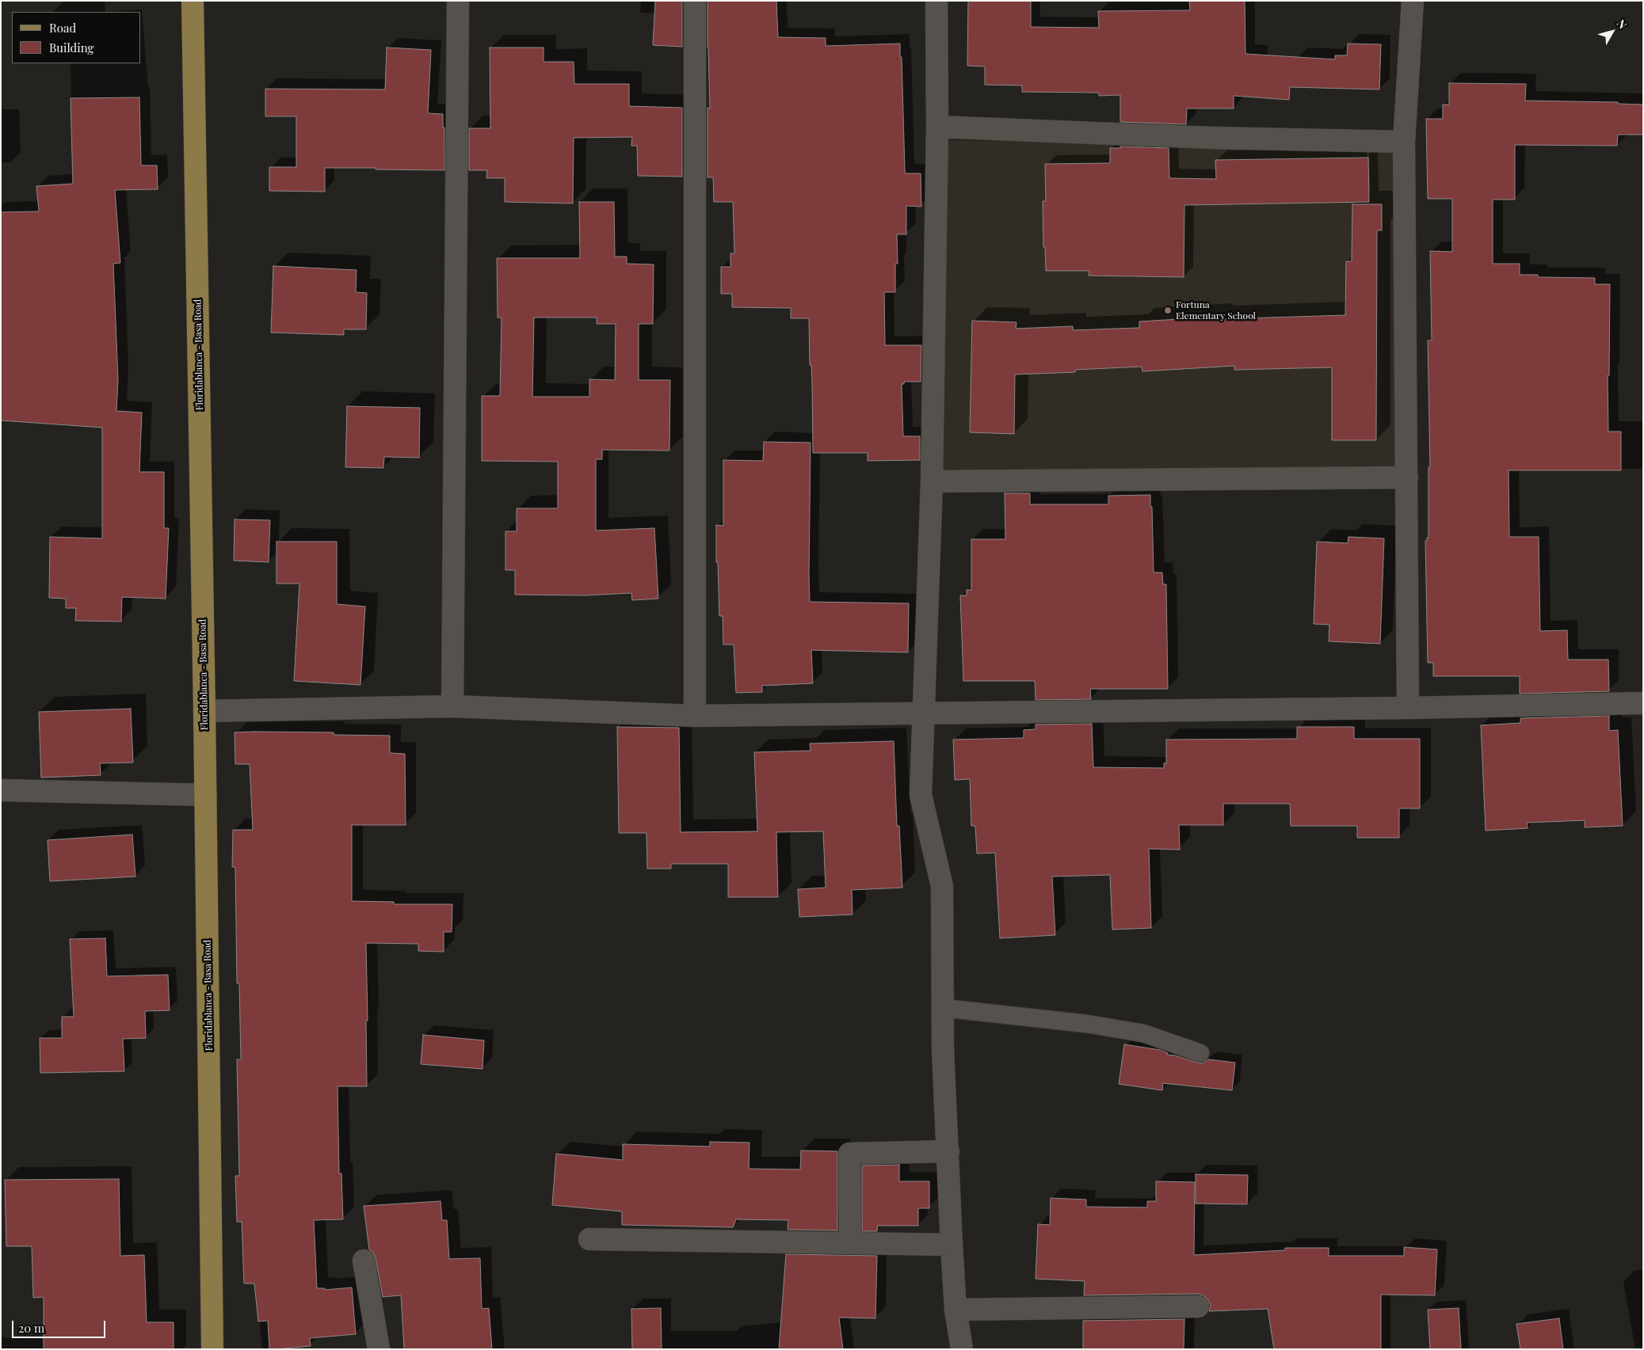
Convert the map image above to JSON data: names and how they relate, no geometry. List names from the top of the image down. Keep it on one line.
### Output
{"streets":{"main road":["Floridablanca - Basa Road"]},"places":["Fortuna Elementary School"],"legend":["Road","Building"],"scale_bar":"20 m","north":"top right"}
